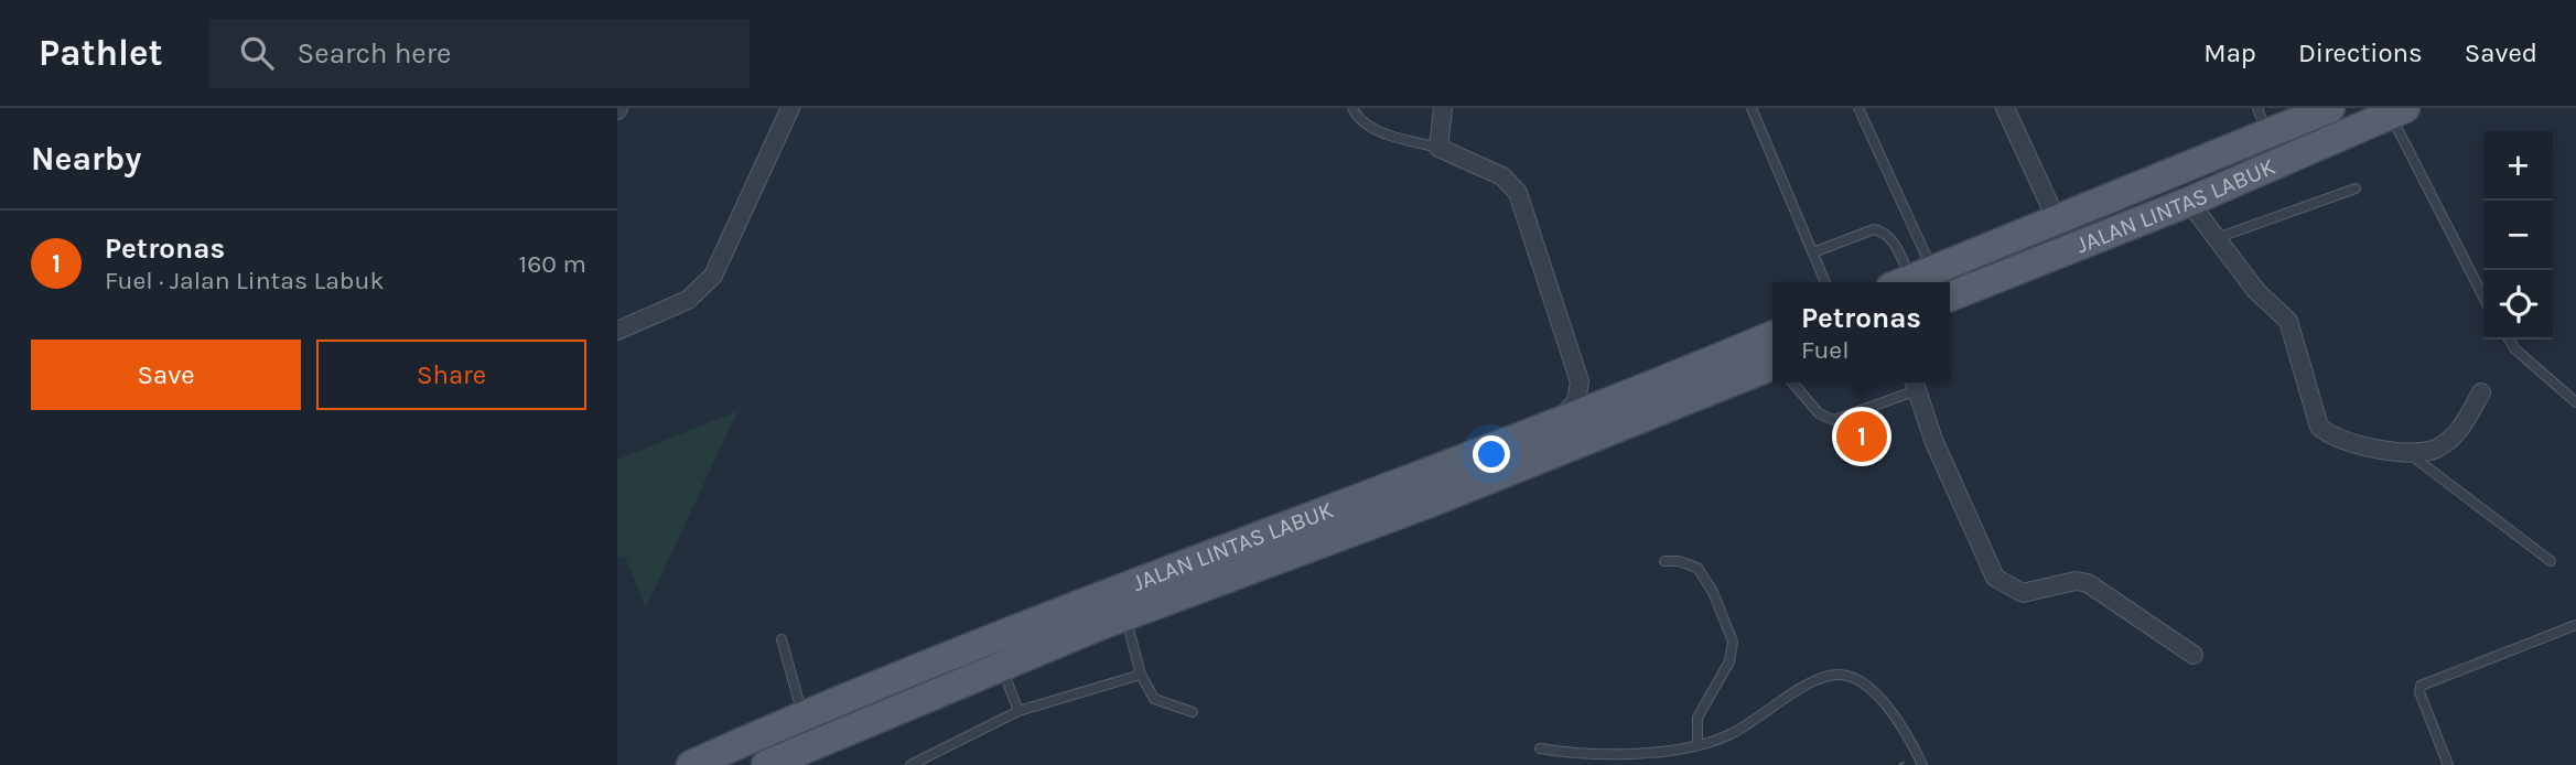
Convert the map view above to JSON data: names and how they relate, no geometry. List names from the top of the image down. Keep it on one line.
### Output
{"streets":{"main road":["JALAN LINTAS LABUK"]},"page":{"header":"Pathlet","search":"Search here","nav":["Map","Directions","Saved"],"heading":"Nearby","map_buttons":["+","−"],"list":[{"mark":"1","name":"Petronas","note":"Fuel · Jalan Lintas Labuk","value":"160 m"}],"popup":["Petronas","Fuel"],"buttons":["Save","Share"],"pins":"1"}}
